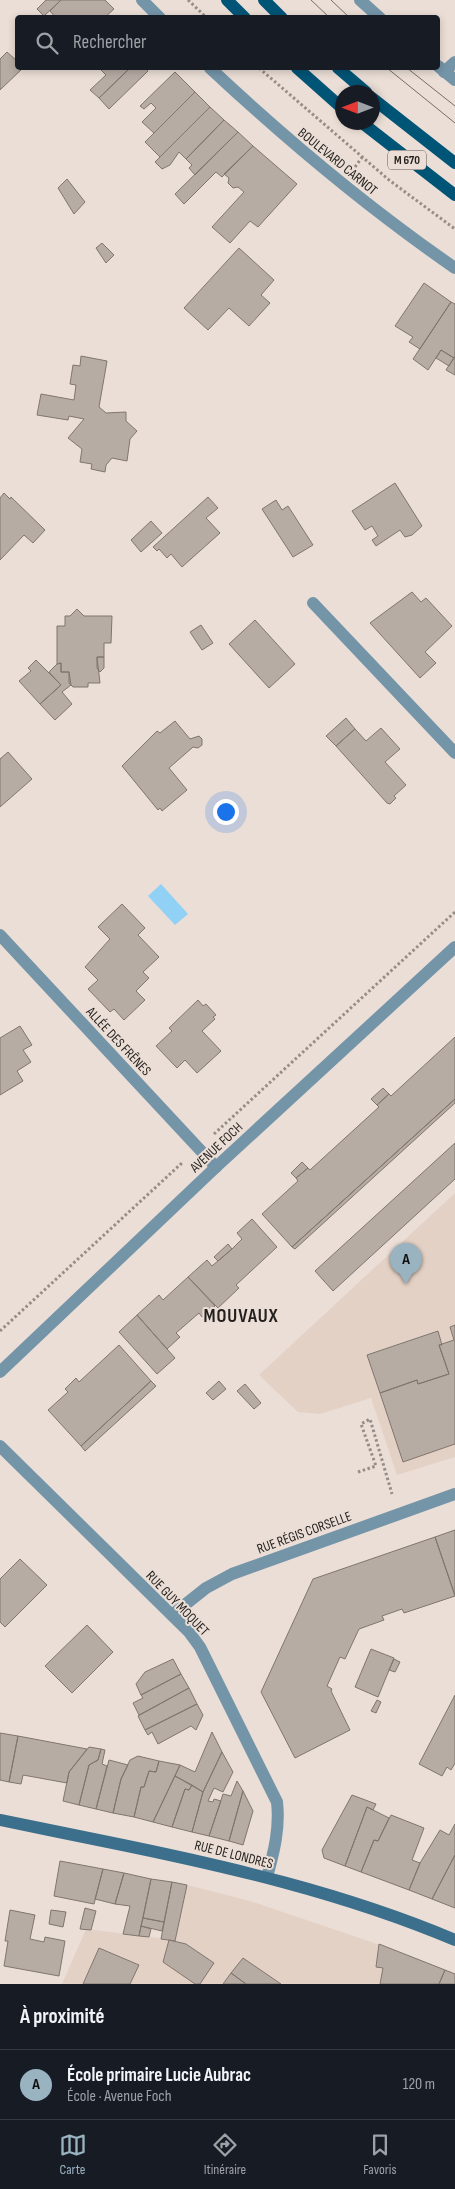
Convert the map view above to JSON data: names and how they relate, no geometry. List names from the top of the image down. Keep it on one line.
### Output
{"streets":{"main road":["M 670","RUE DE LONDRES"],"street":["BOULEVARD CARNOT","ALLÉE DES FRÊNES","AVENUE FOCH","RUE RÉGIS CORSELLE","RUE GUY MOQUET"]},"crossings":[["ALLÉE DES FRÊNES","AVENUE FOCH"],["RUE RÉGIS CORSELLE","RUE GUY MOQUET"],["RUE GUY MOQUET","RUE DE LONDRES"]],"districts":["MOUVAUX"],"north":"left","page":{"search":"Rechercher","pins":"A","heading":"À proximité","list":[{"mark":"A","name":"École primaire Lucie Aubrac","note":"École · Avenue Foch","value":"120 m"}],"nav":["Carte","Itinéraire","Favoris"]}}
